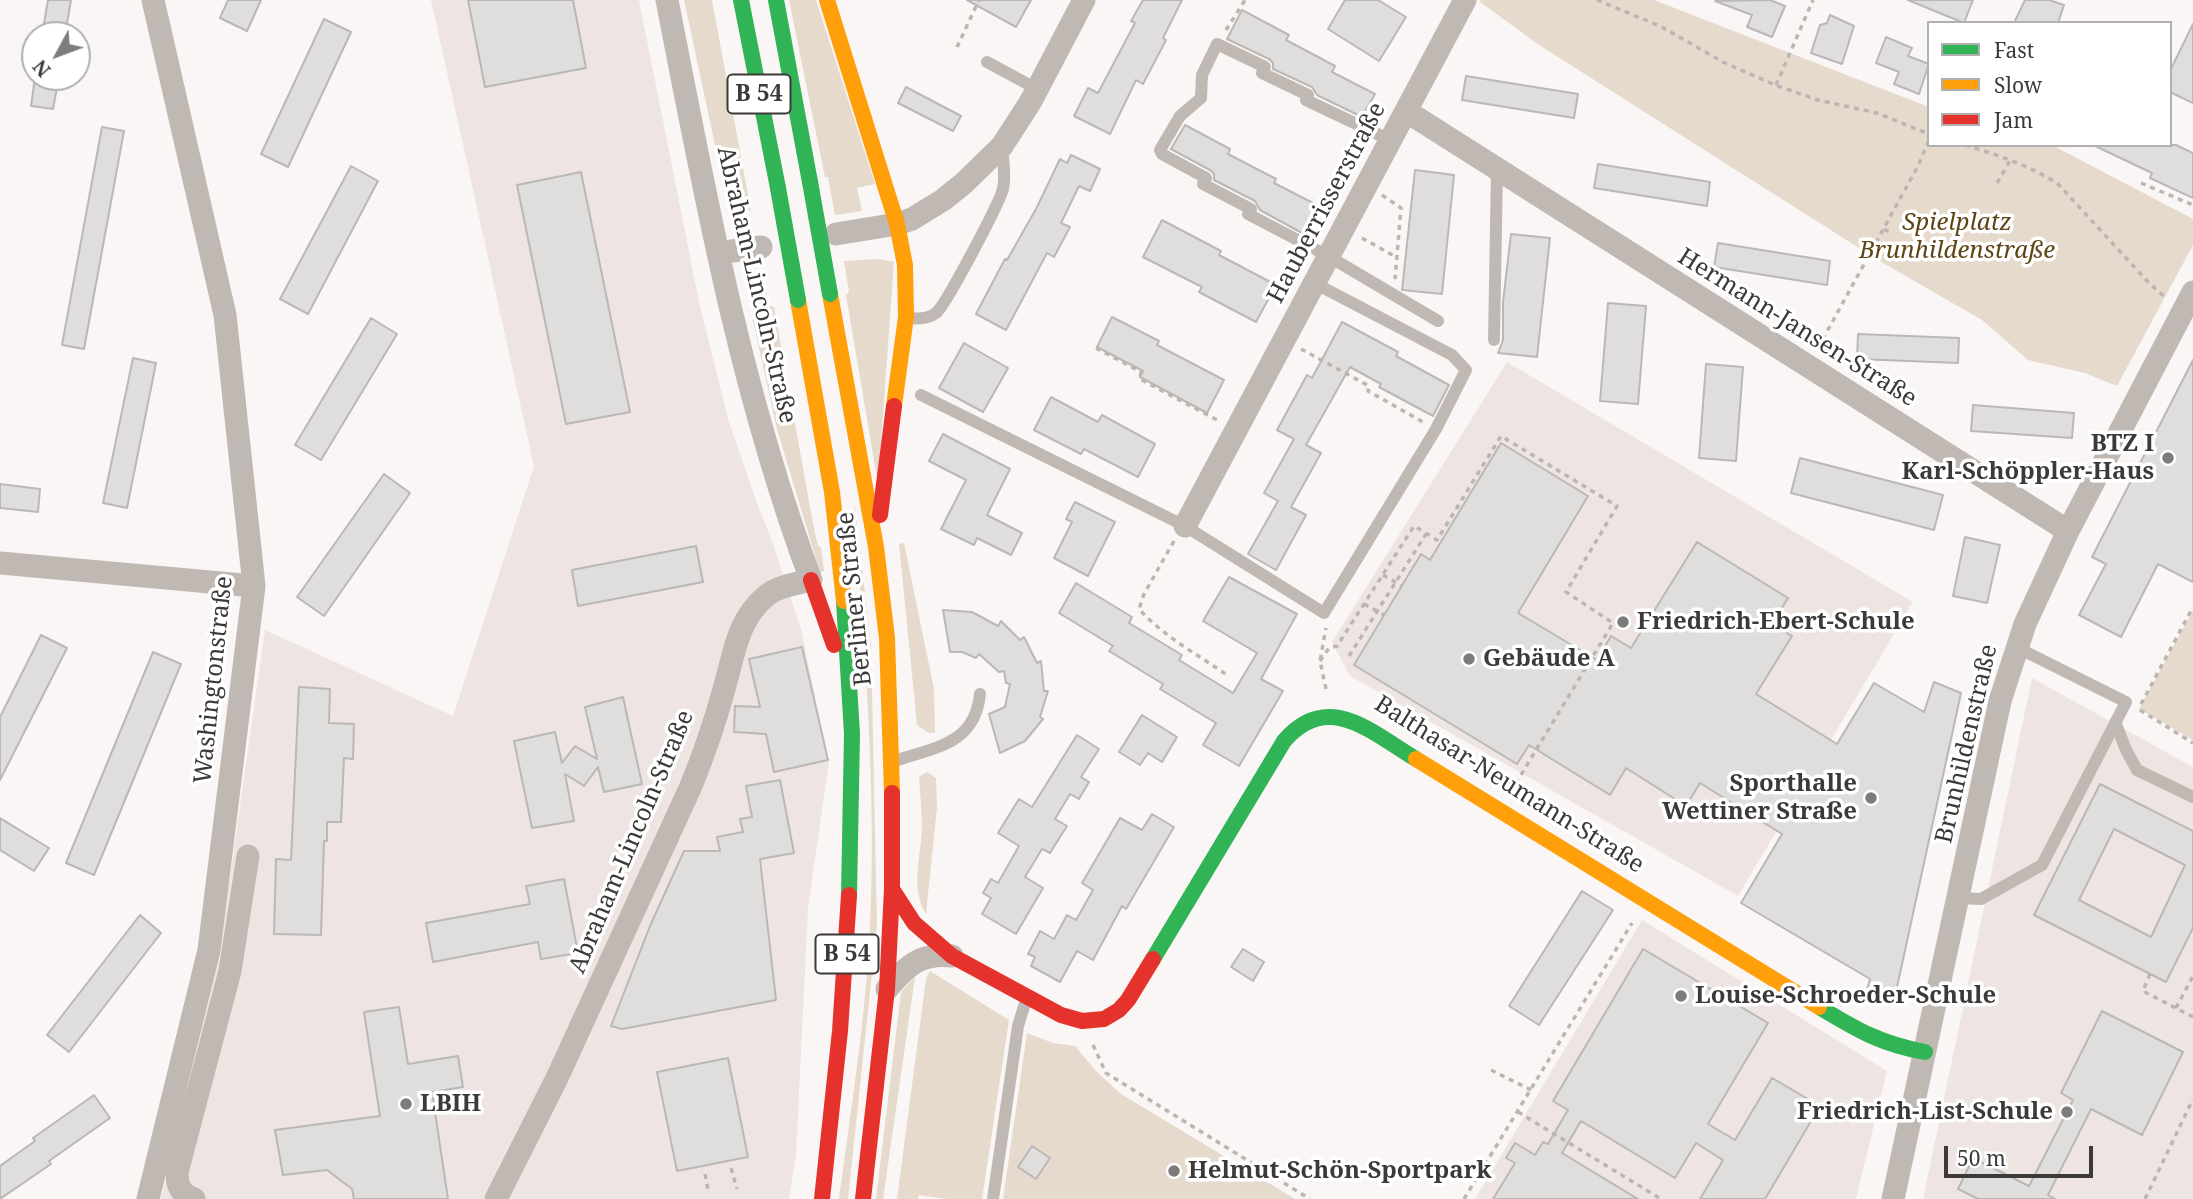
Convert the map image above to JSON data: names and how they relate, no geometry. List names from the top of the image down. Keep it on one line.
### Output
{"streets":{"main road":["B 54","Berliner Straße","Balthasar-Neumann-Straße"],"street":["Hauberrisserstraße","Abraham-Lincoln-Straße","Hermann-Jansen-Straße","Washingtonstraße","Brunhildenstraße"]},"crossings":[["Hauberrisserstraße","Hermann-Jansen-Straße"],["Hermann-Jansen-Straße","Brunhildenstraße"],["Brunhildenstraße","Balthasar-Neumann-Straße"]],"parks":["Spielplatz Brunhildenstraße"],"places":["BTZ I Karl-Schöppler-Haus","Friedrich-Ebert-Schule","Gebäude A","Sporthalle Wettiner Straße","Louise-Schroeder-Schule","LBIH","Friedrich-List-Schule","Helmut-Schön-Sportpark"],"legend":["Fast","Slow","Jam"],"scale_bar":"50 m","north":"bottom left"}
